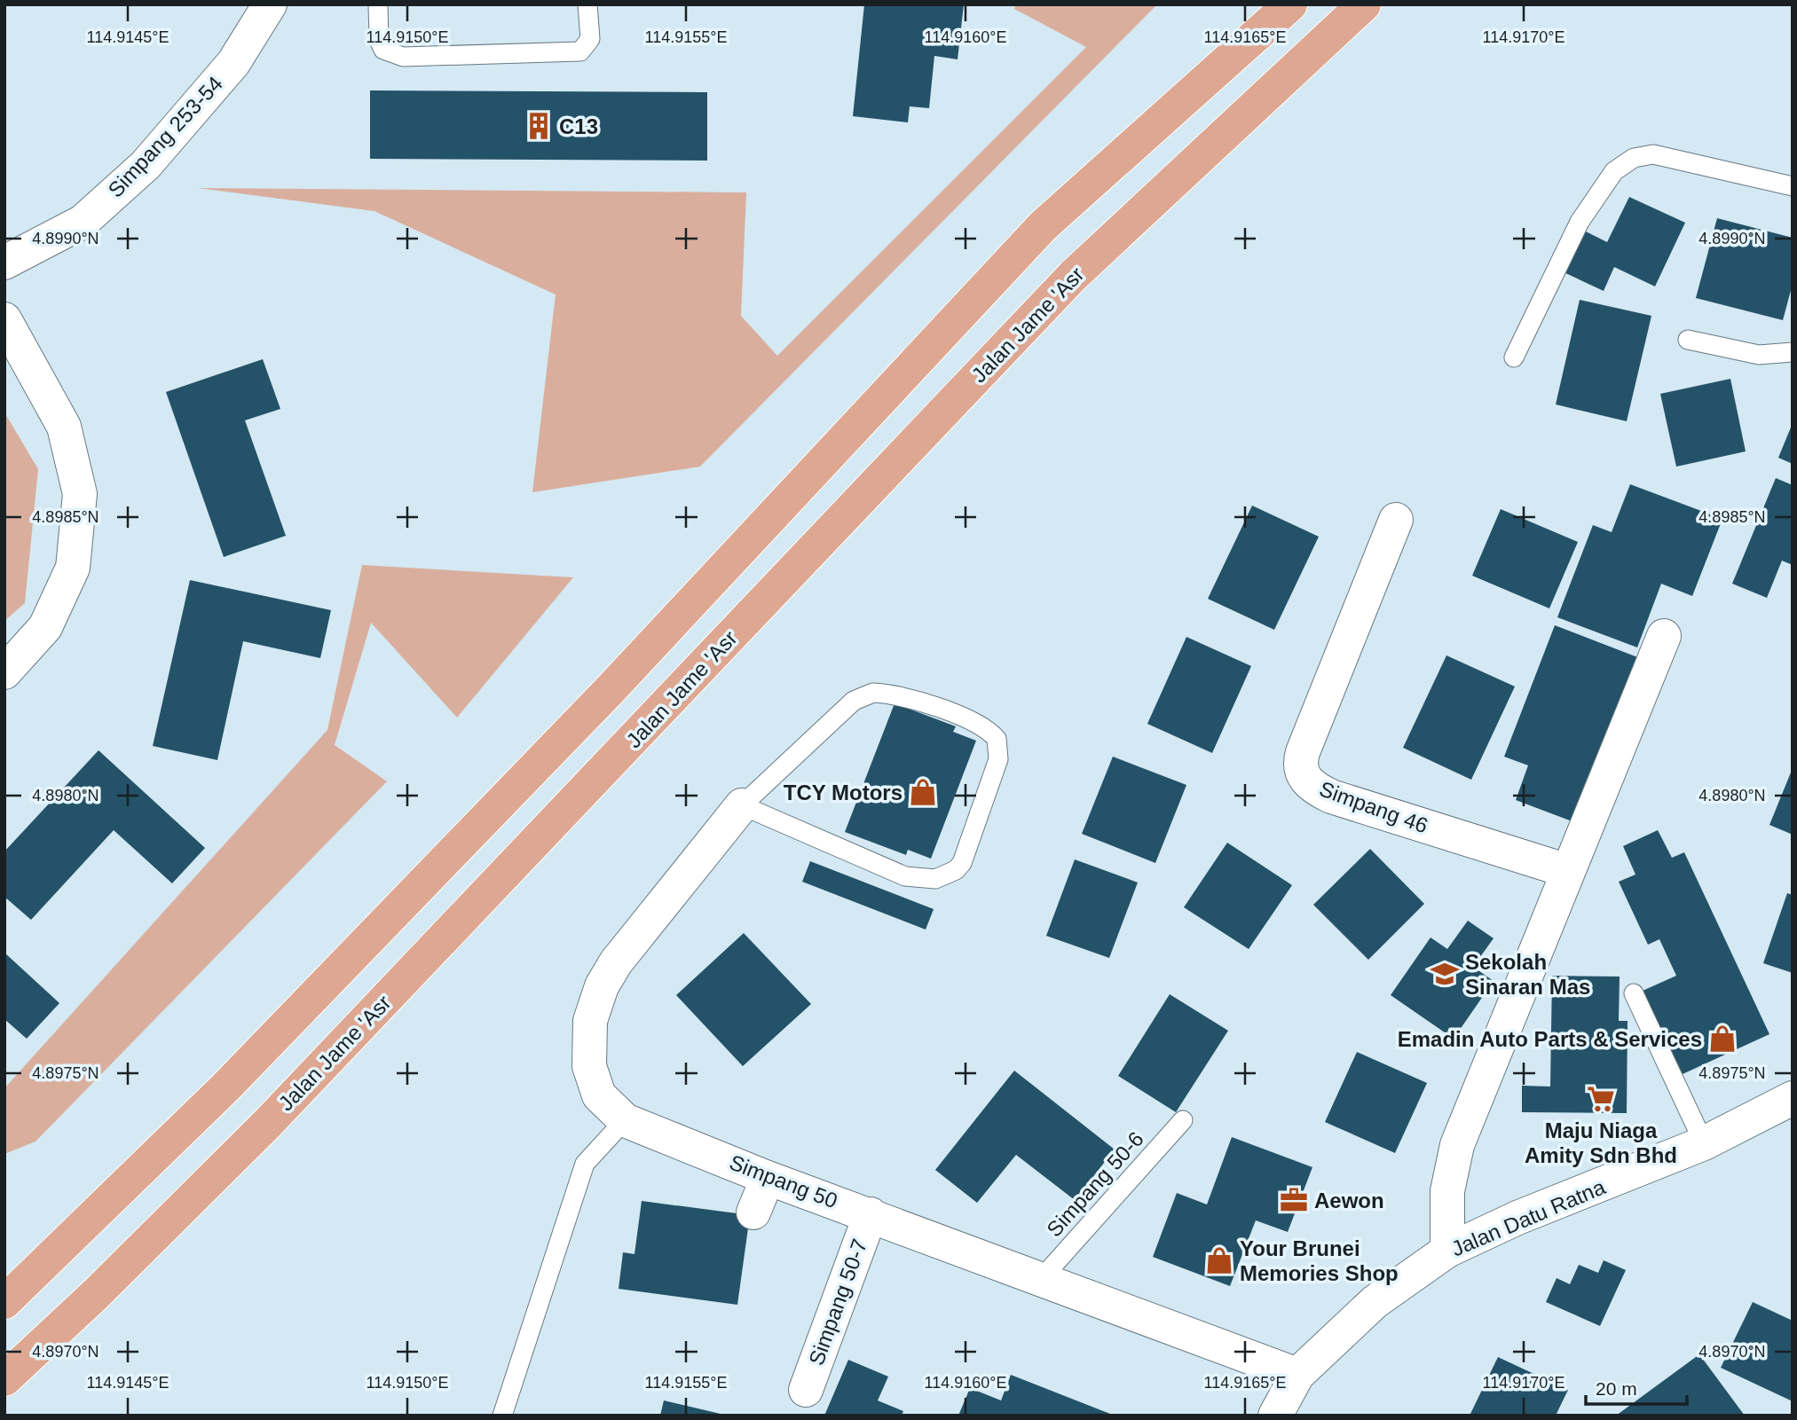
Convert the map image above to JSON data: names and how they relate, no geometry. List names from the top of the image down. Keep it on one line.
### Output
{"streets":{"main road":["Jalan Jame 'Asr"],"street":["Simpang 253-54","Simpang 46","Simpang 50","Jalan Datu Ratna","Simpang 50-7"],"lane":["Simpang 50-6"]},"crossings":[["Simpang 50","Simpang 50-6"],["Simpang 50","Jalan Datu Ratna"],["Simpang 50","Simpang 50-7"]],"places":{"building":["C13"],"shop":["TCY Motors","Emadin Auto Parts & Services","Your Brunei Memories Shop"],"school or university":["Sekolah Sinaran Mas"],"supermarket":["Maju Niaga Amity Sdn Bhd"],"office":["Aewon"]},"scale_bar":"20 m","coordinates":["114.9145°E","114.9150°E","114.9155°E","114.9160°E","114.9165°E","114.9170°E","4.8990°N","4.8985°N","4.8980°N","4.8975°N","4.8970°N"]}
